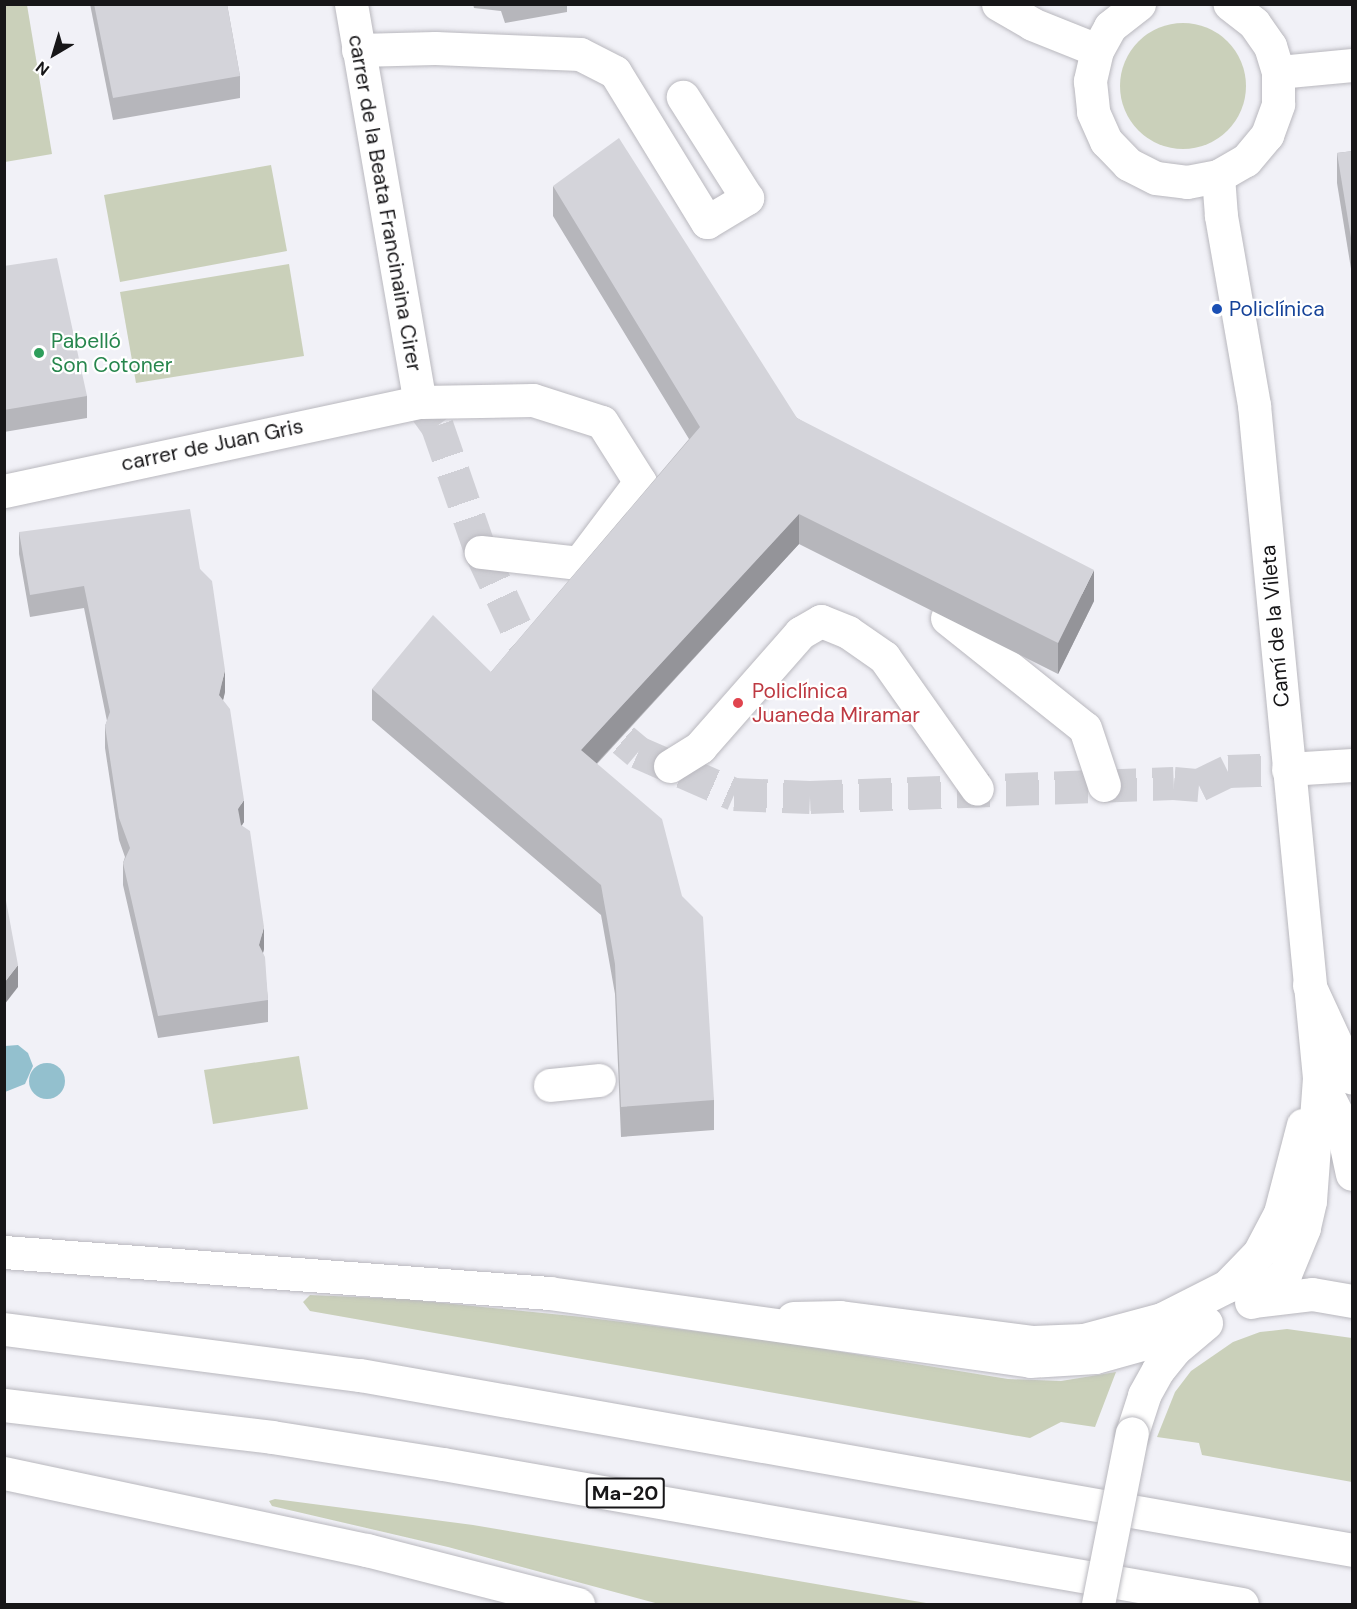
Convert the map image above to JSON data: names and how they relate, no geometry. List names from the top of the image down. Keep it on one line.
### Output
{"streets":{"main road":["carrer de la Beata Francinaina Cirer","carrer de Juan Gris","Camí de la Vileta","Ma-20"]},"crossings":[["carrer de la Beata Francinaina Cirer","carrer de Juan Gris"]],"places":["Policlínica","Pabelló Son Cotoner","Policlínica Juaneda Miramar"],"north":"bottom left"}
